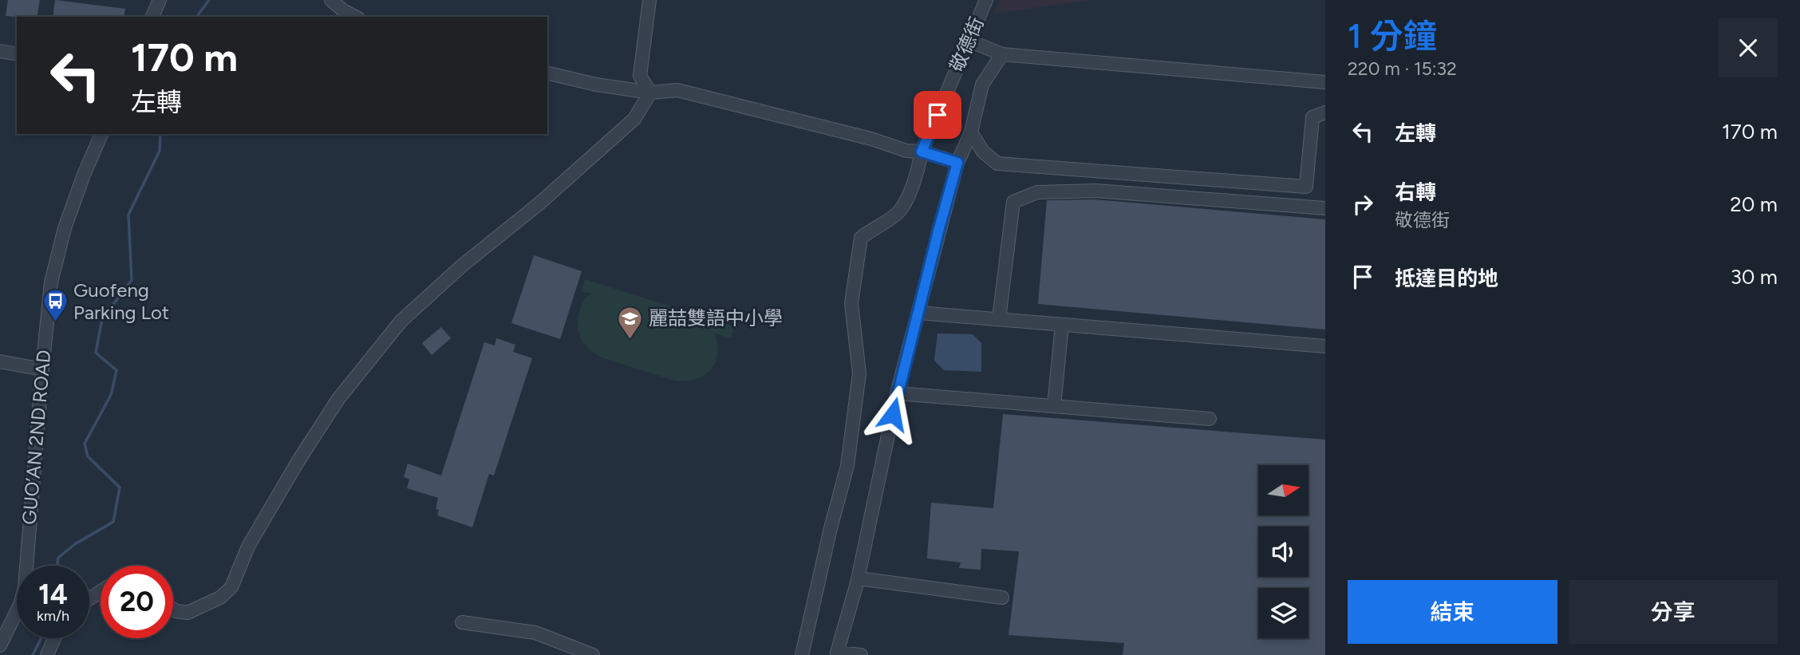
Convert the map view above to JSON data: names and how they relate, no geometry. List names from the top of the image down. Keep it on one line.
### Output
{"streets":{"street":["敬德街","GUO’AN 2ND ROAD"]},"places":{"bus stop":["Guofeng Parking Lot"],"school or university":["麗喆雙語中小學"]},"north":"right","page":{"heading":["1 分鐘","220 m · 15:32"],"turn":["170 m","左轉"],"list":[{"name":"左轉","value":"170 m"},{"name":"右轉","note":"敬德街","value":"20 m"},{"name":"抵達目的地","value":"30 m"}],"speed":"14 km/h","limit":"20","buttons":["結束","分享"]}}
